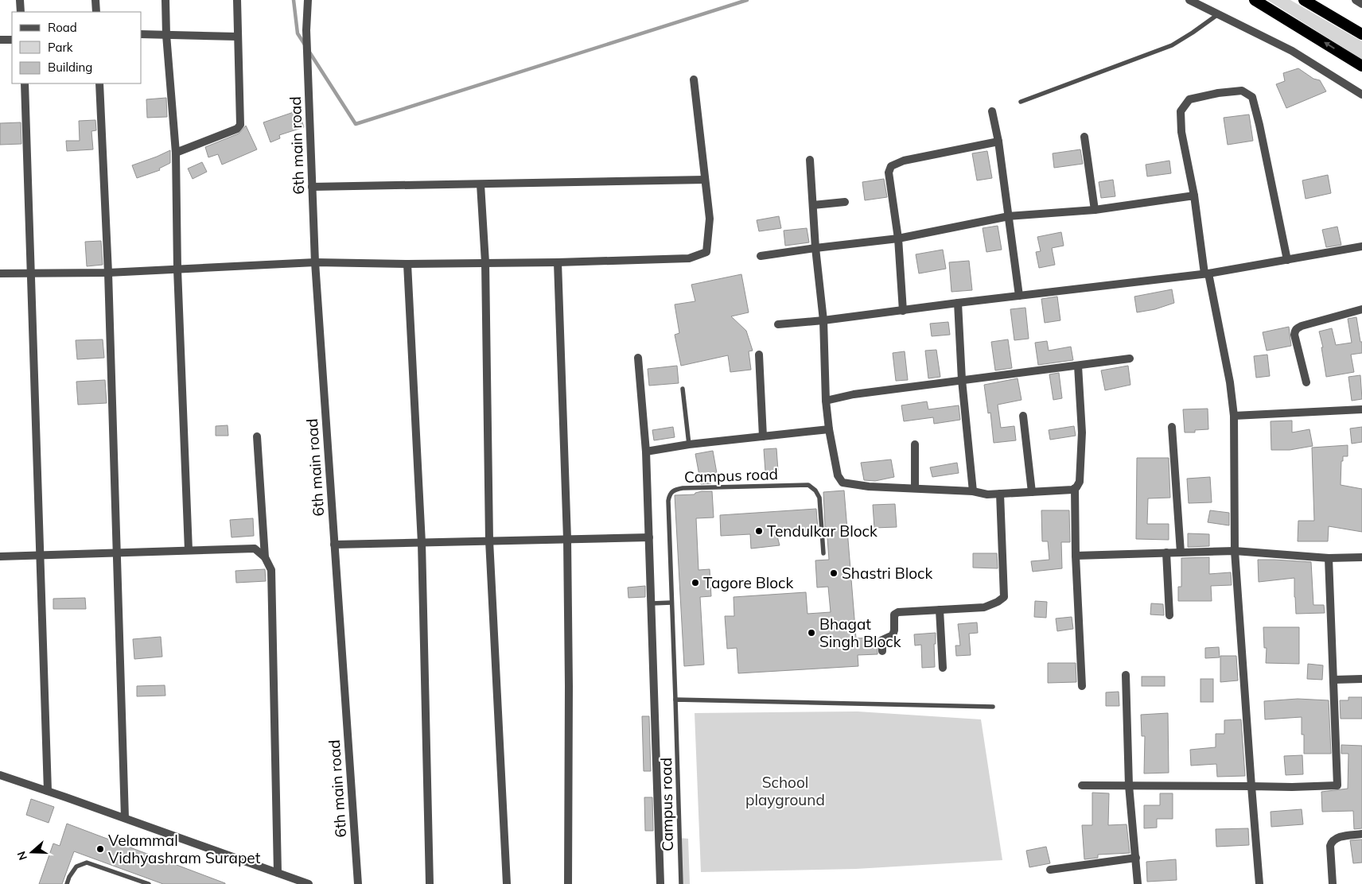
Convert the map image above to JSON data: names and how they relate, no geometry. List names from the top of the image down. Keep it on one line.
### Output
{"streets":{"street":["6th main road"],"lane":["Campus road"]},"parks":["School playground"],"places":["Tendulkar Block","Shastri Block","Tagore Block","Bhagat Singh Block","Velammal Vidhyashram Surapet"],"legend":["Road","Park","Building"],"north":"left"}
